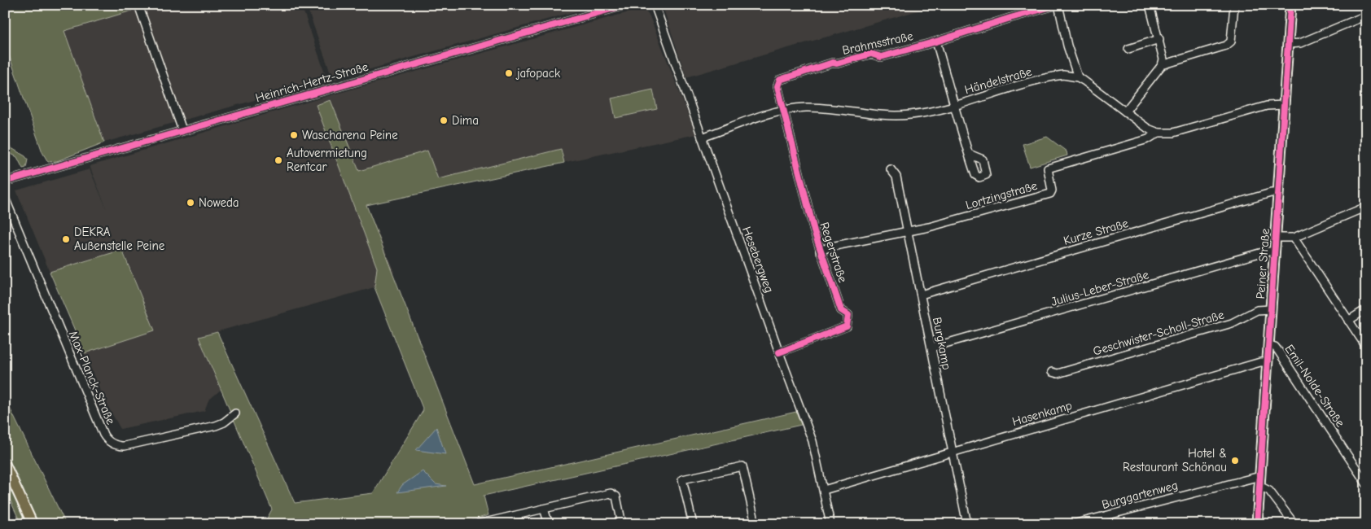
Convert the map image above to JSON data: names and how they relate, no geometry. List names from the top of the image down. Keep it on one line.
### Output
{"streets":{"main road":["Peiner Straße"],"street":["Brahmsstraße","Händelstraße","Heinrich-Hertz-Straße","Lortzingstraße","Kurze Straße","Regerstraße","Hesebergweg","Julius-Leber-Straße","Geschwister-Scholl-Straße","Burgkamp","Max-Planck-Straße","Emil-Nolde-Straße","Hasenkamp","Burggartenweg"]},"crossings":[["Brahmsstraße","Händelstraße"],["Brahmsstraße","Regerstraße"],["Händelstraße","Regerstraße"],["Händelstraße","Hesebergweg"],["Lortzingstraße","Regerstraße"],["Lortzingstraße","Burgkamp"],["Kurze Straße","Peiner Straße"],["Kurze Straße","Burgkamp"],["Regerstraße","Hesebergweg"],["Hesebergweg","Hasenkamp"],["Peiner Straße","Julius-Leber-Straße"],["Peiner Straße","Geschwister-Scholl-Straße"],["Peiner Straße","Emil-Nolde-Straße"],["Peiner Straße","Hasenkamp"],["Peiner Straße","Burggartenweg"],["Julius-Leber-Straße","Burgkamp"],["Burgkamp","Hasenkamp"]],"places":["jafopack","Dima","Wascharena Peine","Autovermietung Rentcar","Noweda","DEKRA Außenstelle Peine","Hotel & Restaurant Schönau"]}
